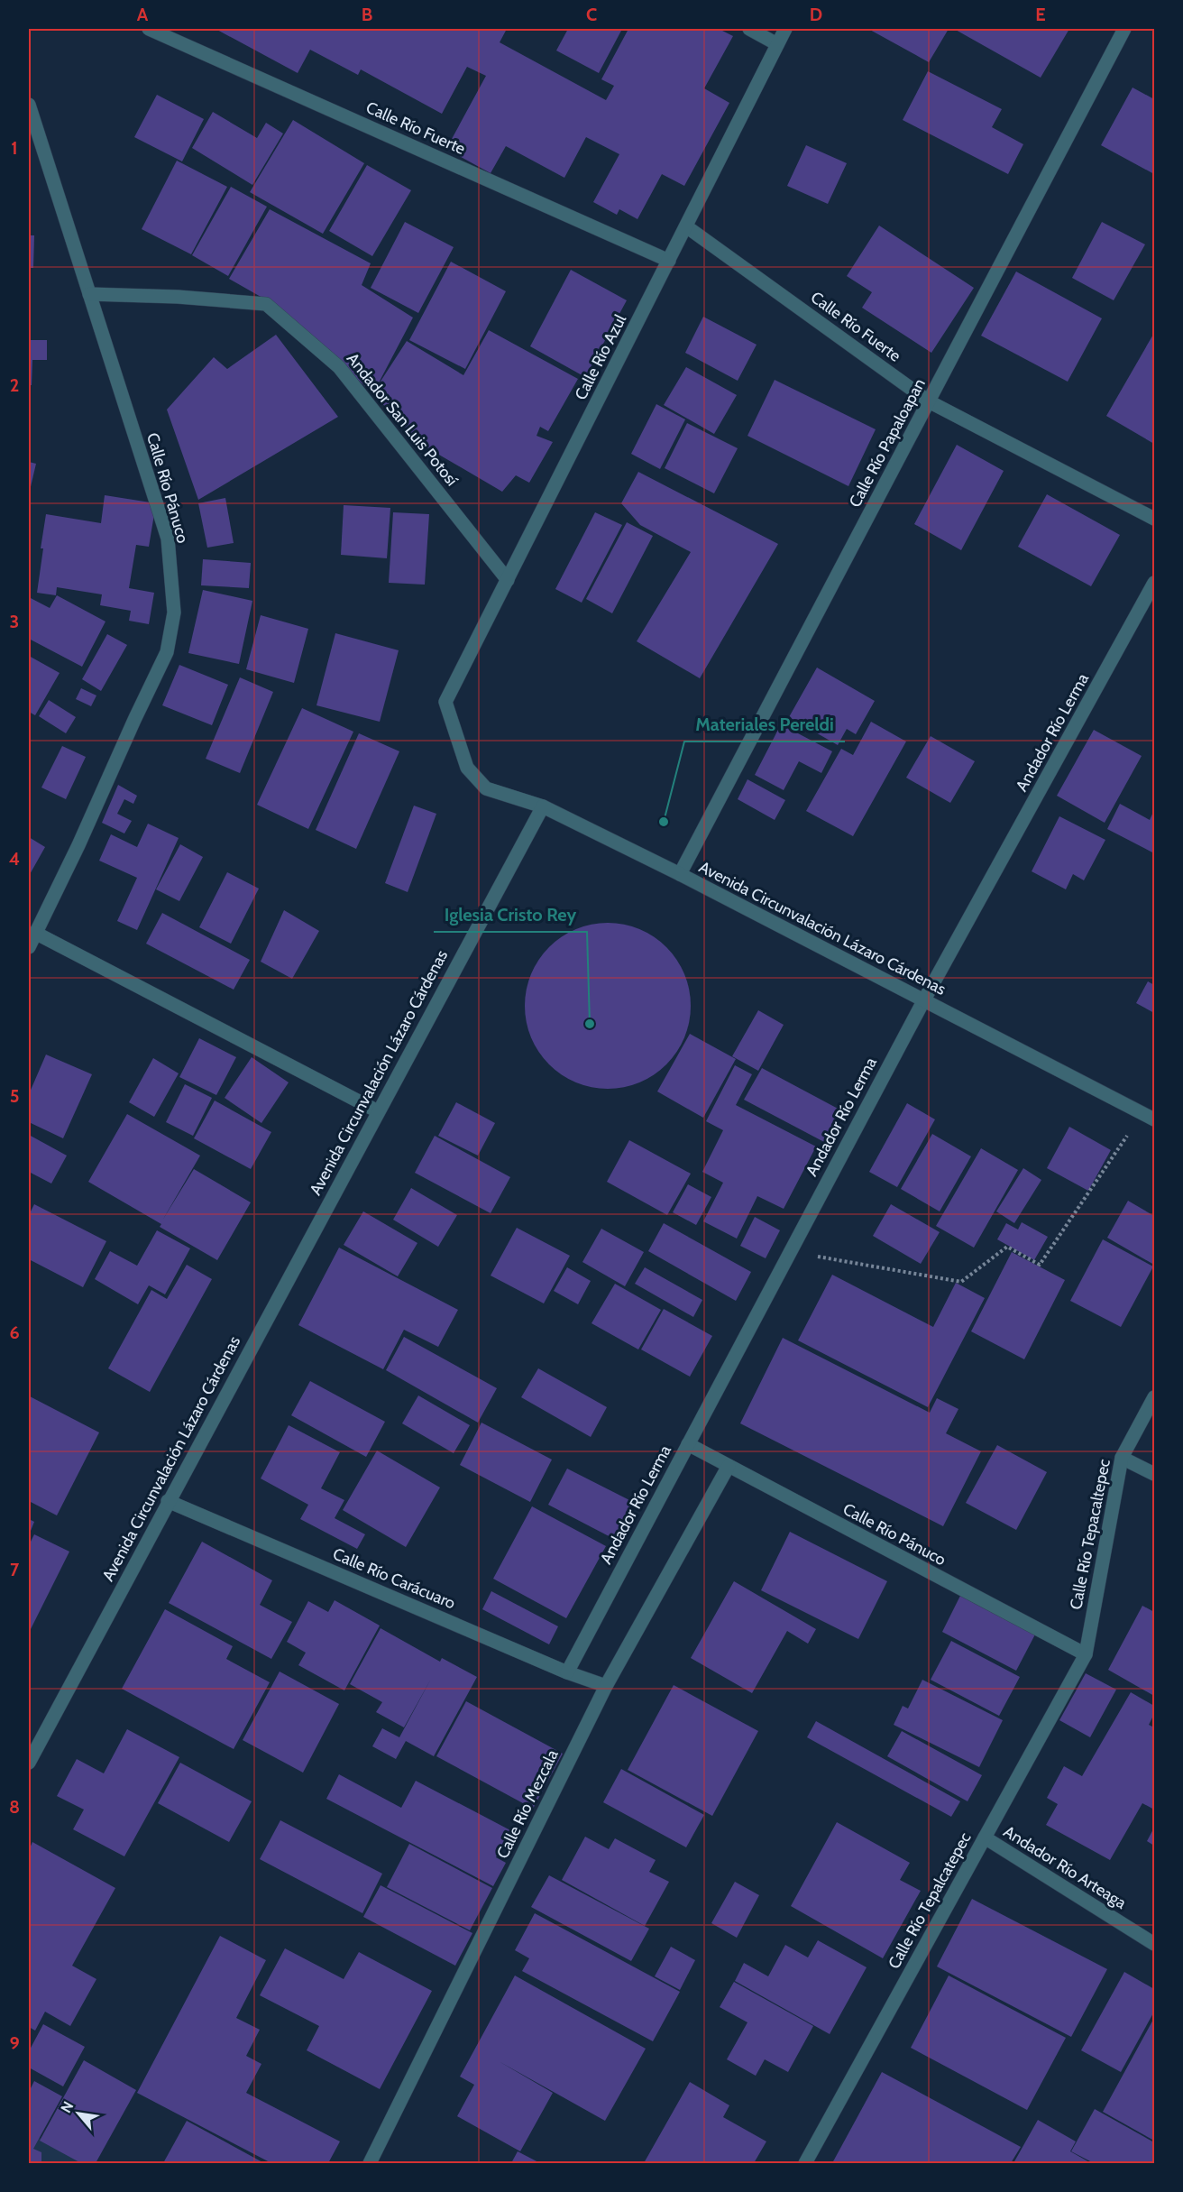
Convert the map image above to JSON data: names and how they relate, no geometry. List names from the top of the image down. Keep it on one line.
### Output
{"streets":{"street":["Calle Río Fuerte","Calle Río Azul","Andador San Luis Potosí","Calle Río Papaloapan","Calle Río Pánuco","Andador Río Lerma","Avenida Circunvalación Lázaro Cárdenas","Calle Río Tepacaltepec","Calle Río Carácuaro","Calle Río Mezcala","Andador Río Arteaga","Calle Río Tepalcatepec"]},"crossings":[["Calle Río Fuerte","Calle Río Azul"],["Calle Río Fuerte","Calle Río Papaloapan"],["Calle Río Azul","Andador San Luis Potosí"],["Calle Río Azul","Avenida Circunvalación Lázaro Cárdenas"],["Andador San Luis Potosí","Calle Río Pánuco"],["Calle Río Papaloapan","Avenida Circunvalación Lázaro Cárdenas"],["Calle Río Pánuco","Andador Río Lerma"],["Calle Río Pánuco","Calle Río Tepacaltepec"],["Calle Río Pánuco","Calle Río Mezcala"],["Calle Río Pánuco","Calle Río Tepalcatepec"],["Andador Río Lerma","Avenida Circunvalación Lázaro Cárdenas"],["Andador Río Lerma","Calle Río Carácuaro"],["Avenida Circunvalación Lázaro Cárdenas","Calle Río Carácuaro"],["Calle Río Tepacaltepec","Calle Río Tepalcatepec"],["Calle Río Carácuaro","Calle Río Mezcala"],["Andador Río Arteaga","Calle Río Tepalcatepec"]],"places":["Materiales Pereldi","Iglesia Cristo Rey"],"north":"top left","grid":{"columns":["A","B","C","D","E"],"rows":["1","2","3","4","5","6","7","8","9"]}}
